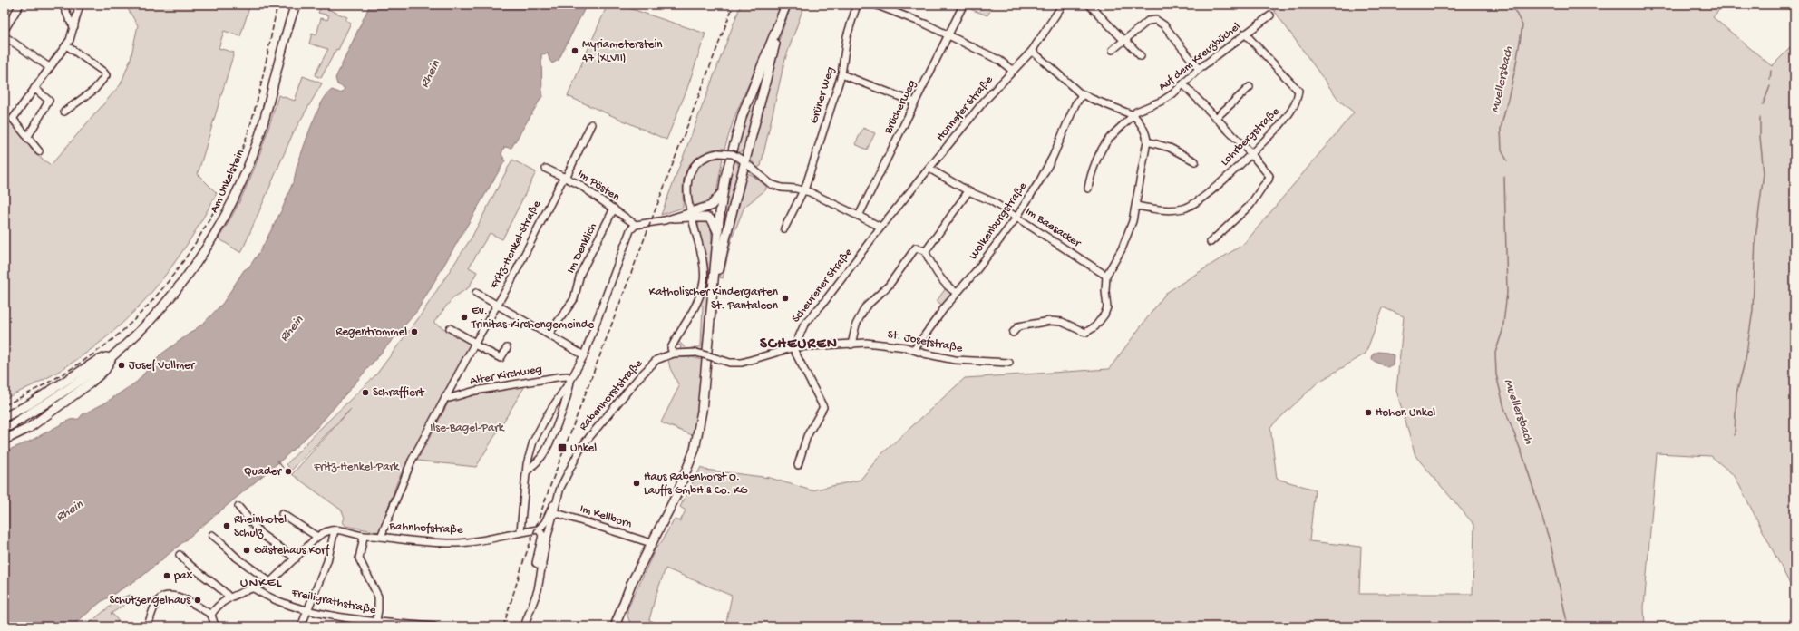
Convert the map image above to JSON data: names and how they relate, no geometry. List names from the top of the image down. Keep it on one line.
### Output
{"streets":{"main road":["Am Unkelstein"],"street":["Auf dem Kreuzbüchel","Grüner Weg","Brücherweg","Honnefer Straße","Lohrbergstraße","Im Pösten","Wolkenburgstraße","Im Baesacker","Fritz-Henkel-Straße","Im Denklich","Scheurener Straße","St. Josefstraße","Alter Kirchweg","Rabenhorststraße","Im Kellborn","Bahnhofstraße","Freiligrathstraße"]},"crossings":[["Auf dem Kreuzbüchel","Lohrbergstraße"],["Honnefer Straße","Im Baesacker"],["Honnefer Straße","Scheurener Straße"],["Im Pösten","Fritz-Henkel-Straße"],["Im Pösten","Im Denklich"],["Wolkenburgstraße","Im Baesacker"],["Wolkenburgstraße","St. Josefstraße"],["Fritz-Henkel-Straße","Alter Kirchweg"],["Fritz-Henkel-Straße","Bahnhofstraße"],["Scheurener Straße","St. Josefstraße"],["Rabenhorststraße","Im Kellborn"],["Rabenhorststraße","Bahnhofstraße"]],"districts":["SCHEUREN","UNKEL"],"water":["Rhein","Muellersbach"],"parks":["Ilse-Bagel-Park","Fritz-Henkel-Park"],"places":{"other":["Myriameterstein 47 (XLVII)","Katholischer Kindergarten St. Pantaleon","Ev. Trinitas-Kirchengemeinde","Regentrommel","Josef Vollmer","Schraffiert","Hohen Unkel","Quader","Haus Rabenhorst O. Lauffs GmbH & Co. KG","Rheinhotel Schulz","Gästehaus Korf","pax","Schutzengelhaus"],"transit":["Unkel"]}}
